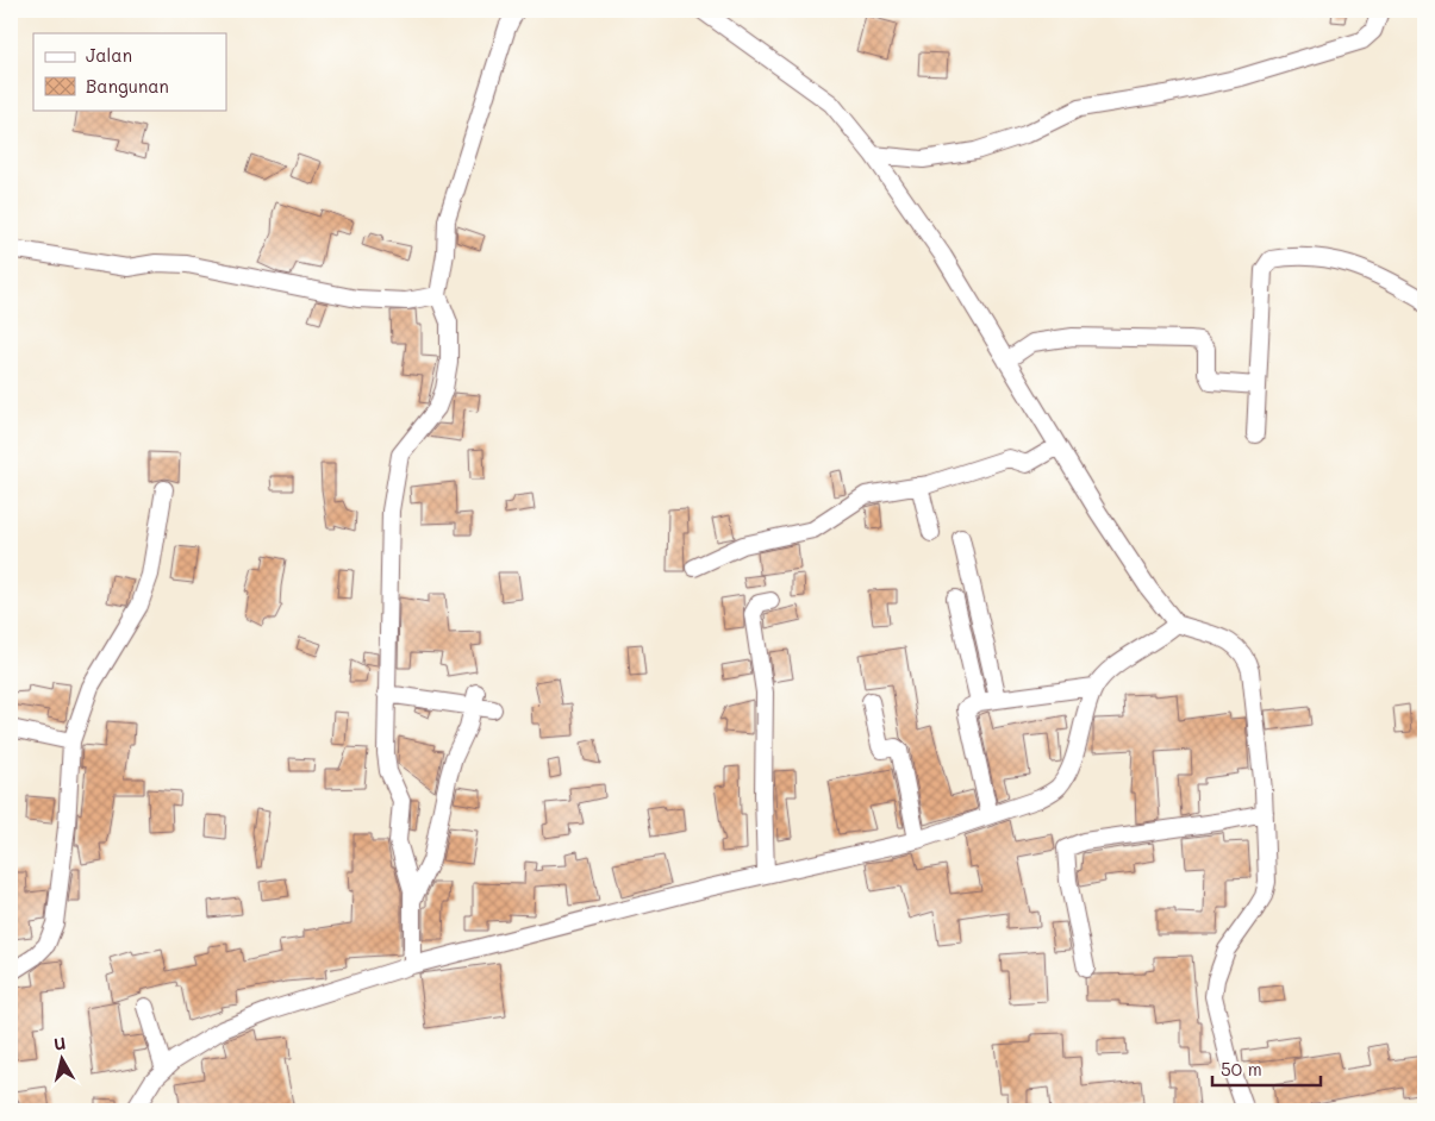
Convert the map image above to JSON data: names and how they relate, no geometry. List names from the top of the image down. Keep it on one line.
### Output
{"legend":["Jalan","Bangunan"],"scale_bar":"50 m","north":"top"}
